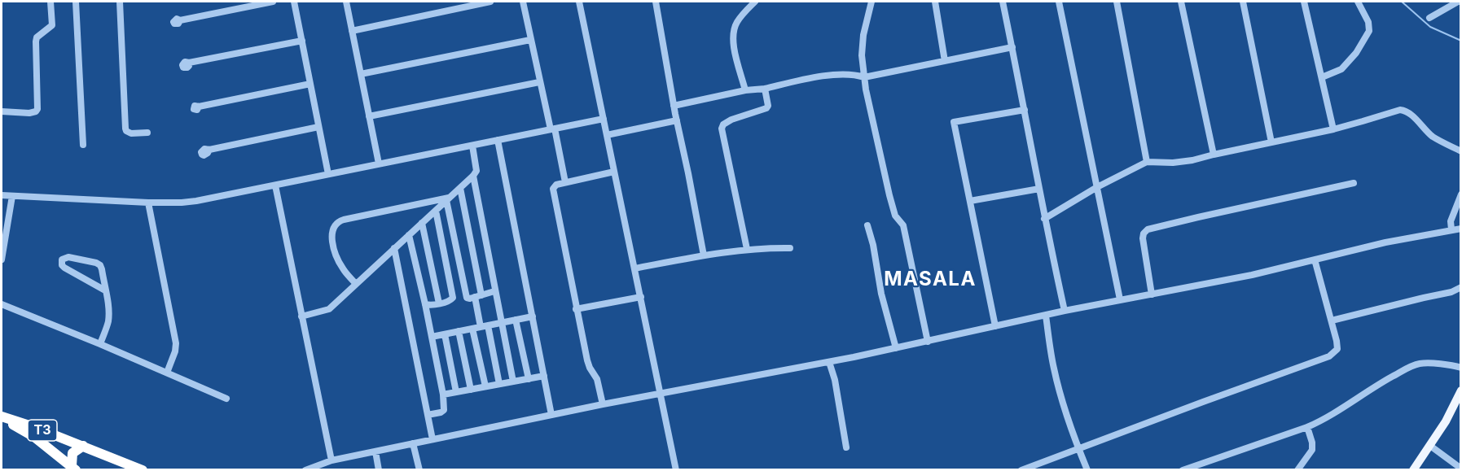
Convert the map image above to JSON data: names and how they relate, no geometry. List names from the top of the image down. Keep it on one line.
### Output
{"streets":{"highway":["T3"]},"districts":["MASALA"]}
